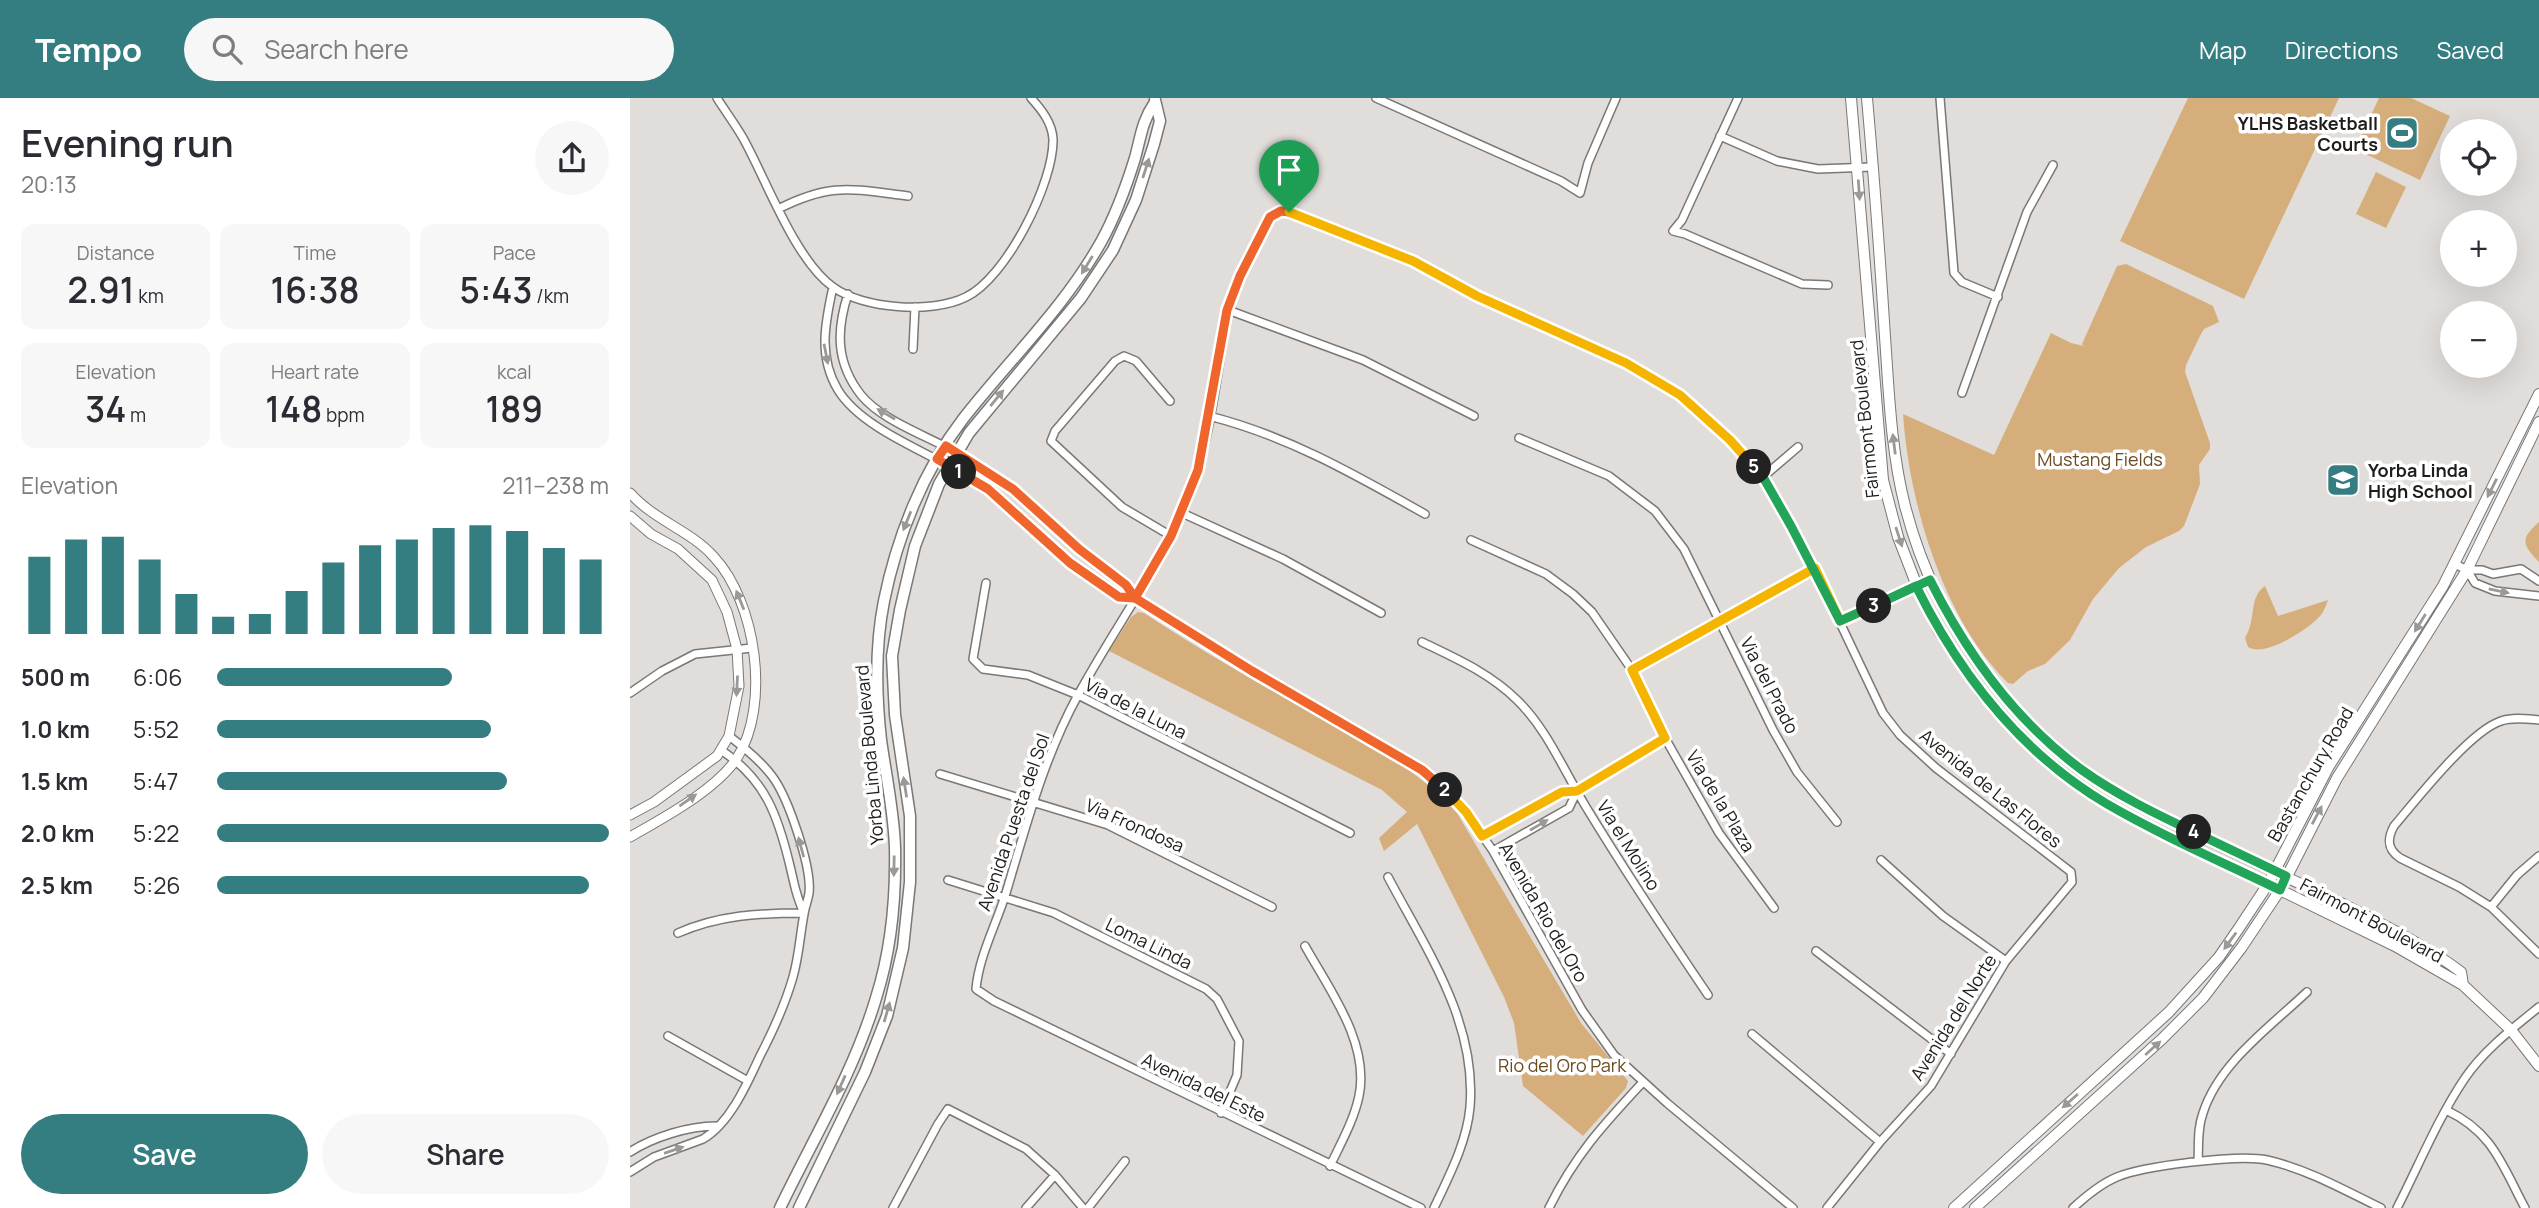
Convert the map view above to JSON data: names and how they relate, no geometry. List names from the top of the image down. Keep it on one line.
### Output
{"streets":{"main road":["Fairmont Boulevard","Yorba Linda Boulevard","Bastanchury Road"],"street":["Via del Prado","Via de la Luna","Avenida de Las Flores","Via de la Plaza","Avenida Puesta del Sol","Via Frondosa","Via el Molino","Avenida Rio del Oro","Loma Linda","Avenida del Norte","Avenida del Este"]},"crossings":[["Fairmont Boulevard","Bastanchury Road"],["Via de la Luna","Avenida Puesta del Sol"],["Yorba Linda Boulevard","Avenida Rio del Oro"],["Avenida de Las Flores","Avenida Puesta del Sol"],["Avenida de Las Flores","Avenida del Norte"],["Avenida Puesta del Sol","Via Frondosa"],["Avenida Puesta del Sol","Avenida Rio del Oro"],["Avenida Puesta del Sol","Loma Linda"],["Avenida Puesta del Sol","Avenida del Este"],["Loma Linda","Avenida del Este"]],"parks":["Mustang Fields","Rio del Oro Park"],"places":{"sports":["YLHS Basketball Courts"],"school or university":["Yorba Linda High School"]},"page":{"header":"Tempo","search":"Search here","nav":["Map","Directions","Saved"],"heading":["Evening run","20:13"],"map_buttons":["+","−"],"stats":[["Distance","2.91 km"],["Time","16:38"],["Pace","5:43 /km"],["Elevation","34 m"],["Heart rate","148 bpm"],["kcal","189"]],"pins":["5","1","3","2","4"],"chart":["Elevation","211–238 m"],"list":[{"name":"500 m","note":"6:06"},{"name":"1.0 km","note":"5:52"},{"name":"1.5 km","note":"5:47"},{"name":"2.0 km","note":"5:22"},{"name":"2.5 km","note":"5:26"}],"buttons":["Save","Share"]}}
